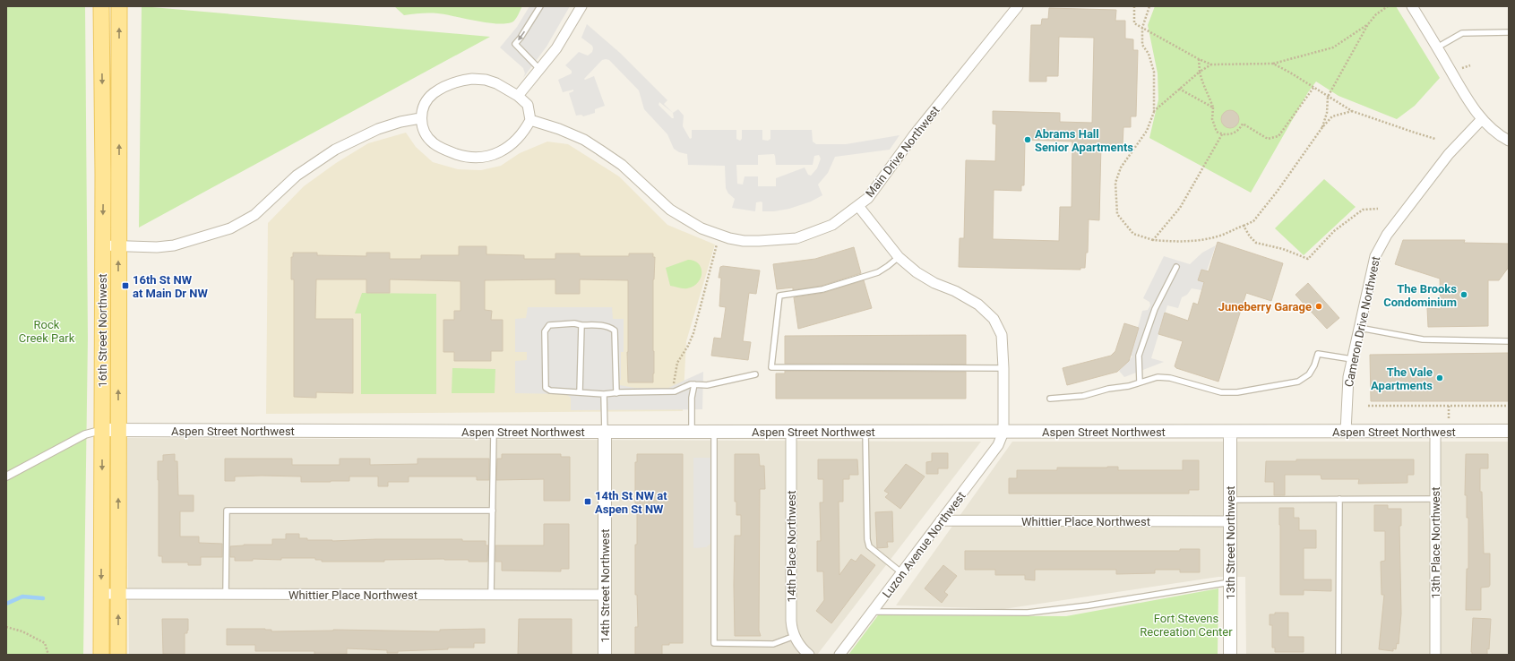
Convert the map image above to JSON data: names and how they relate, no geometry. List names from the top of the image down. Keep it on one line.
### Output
{"streets":{"main road":["16th Street Northwest"],"street":["Main Drive Northwest","Cameron Drive Northwest","Aspen Street Northwest","Whittier Place Northwest","13th Street Northwest","13th Place Northwest","Luzon Avenue Northwest","14th Place Northwest","14th Street Northwest"]},"crossings":[["Cameron Drive Northwest","Aspen Street Northwest"],["16th Street Northwest","Aspen Street Northwest"],["16th Street Northwest","Whittier Place Northwest"],["Aspen Street Northwest","13th Street Northwest"],["Aspen Street Northwest","13th Place Northwest"],["Aspen Street Northwest","Luzon Avenue Northwest"],["Aspen Street Northwest","14th Place Northwest"],["Aspen Street Northwest","14th Street Northwest"],["Whittier Place Northwest","13th Street Northwest"],["Whittier Place Northwest","Luzon Avenue Northwest"],["Whittier Place Northwest","14th Street Northwest"]],"parks":["Rock Creek Park","Fort Stevens Recreation Center"],"places":{"other":["Abrams Hall Senior Apartments","The Brooks Condominium","Juneberry Garage","The Vale Apartments"],"transit":["16th St NW at Main Dr NW","14th St NW at Aspen St NW"]}}
